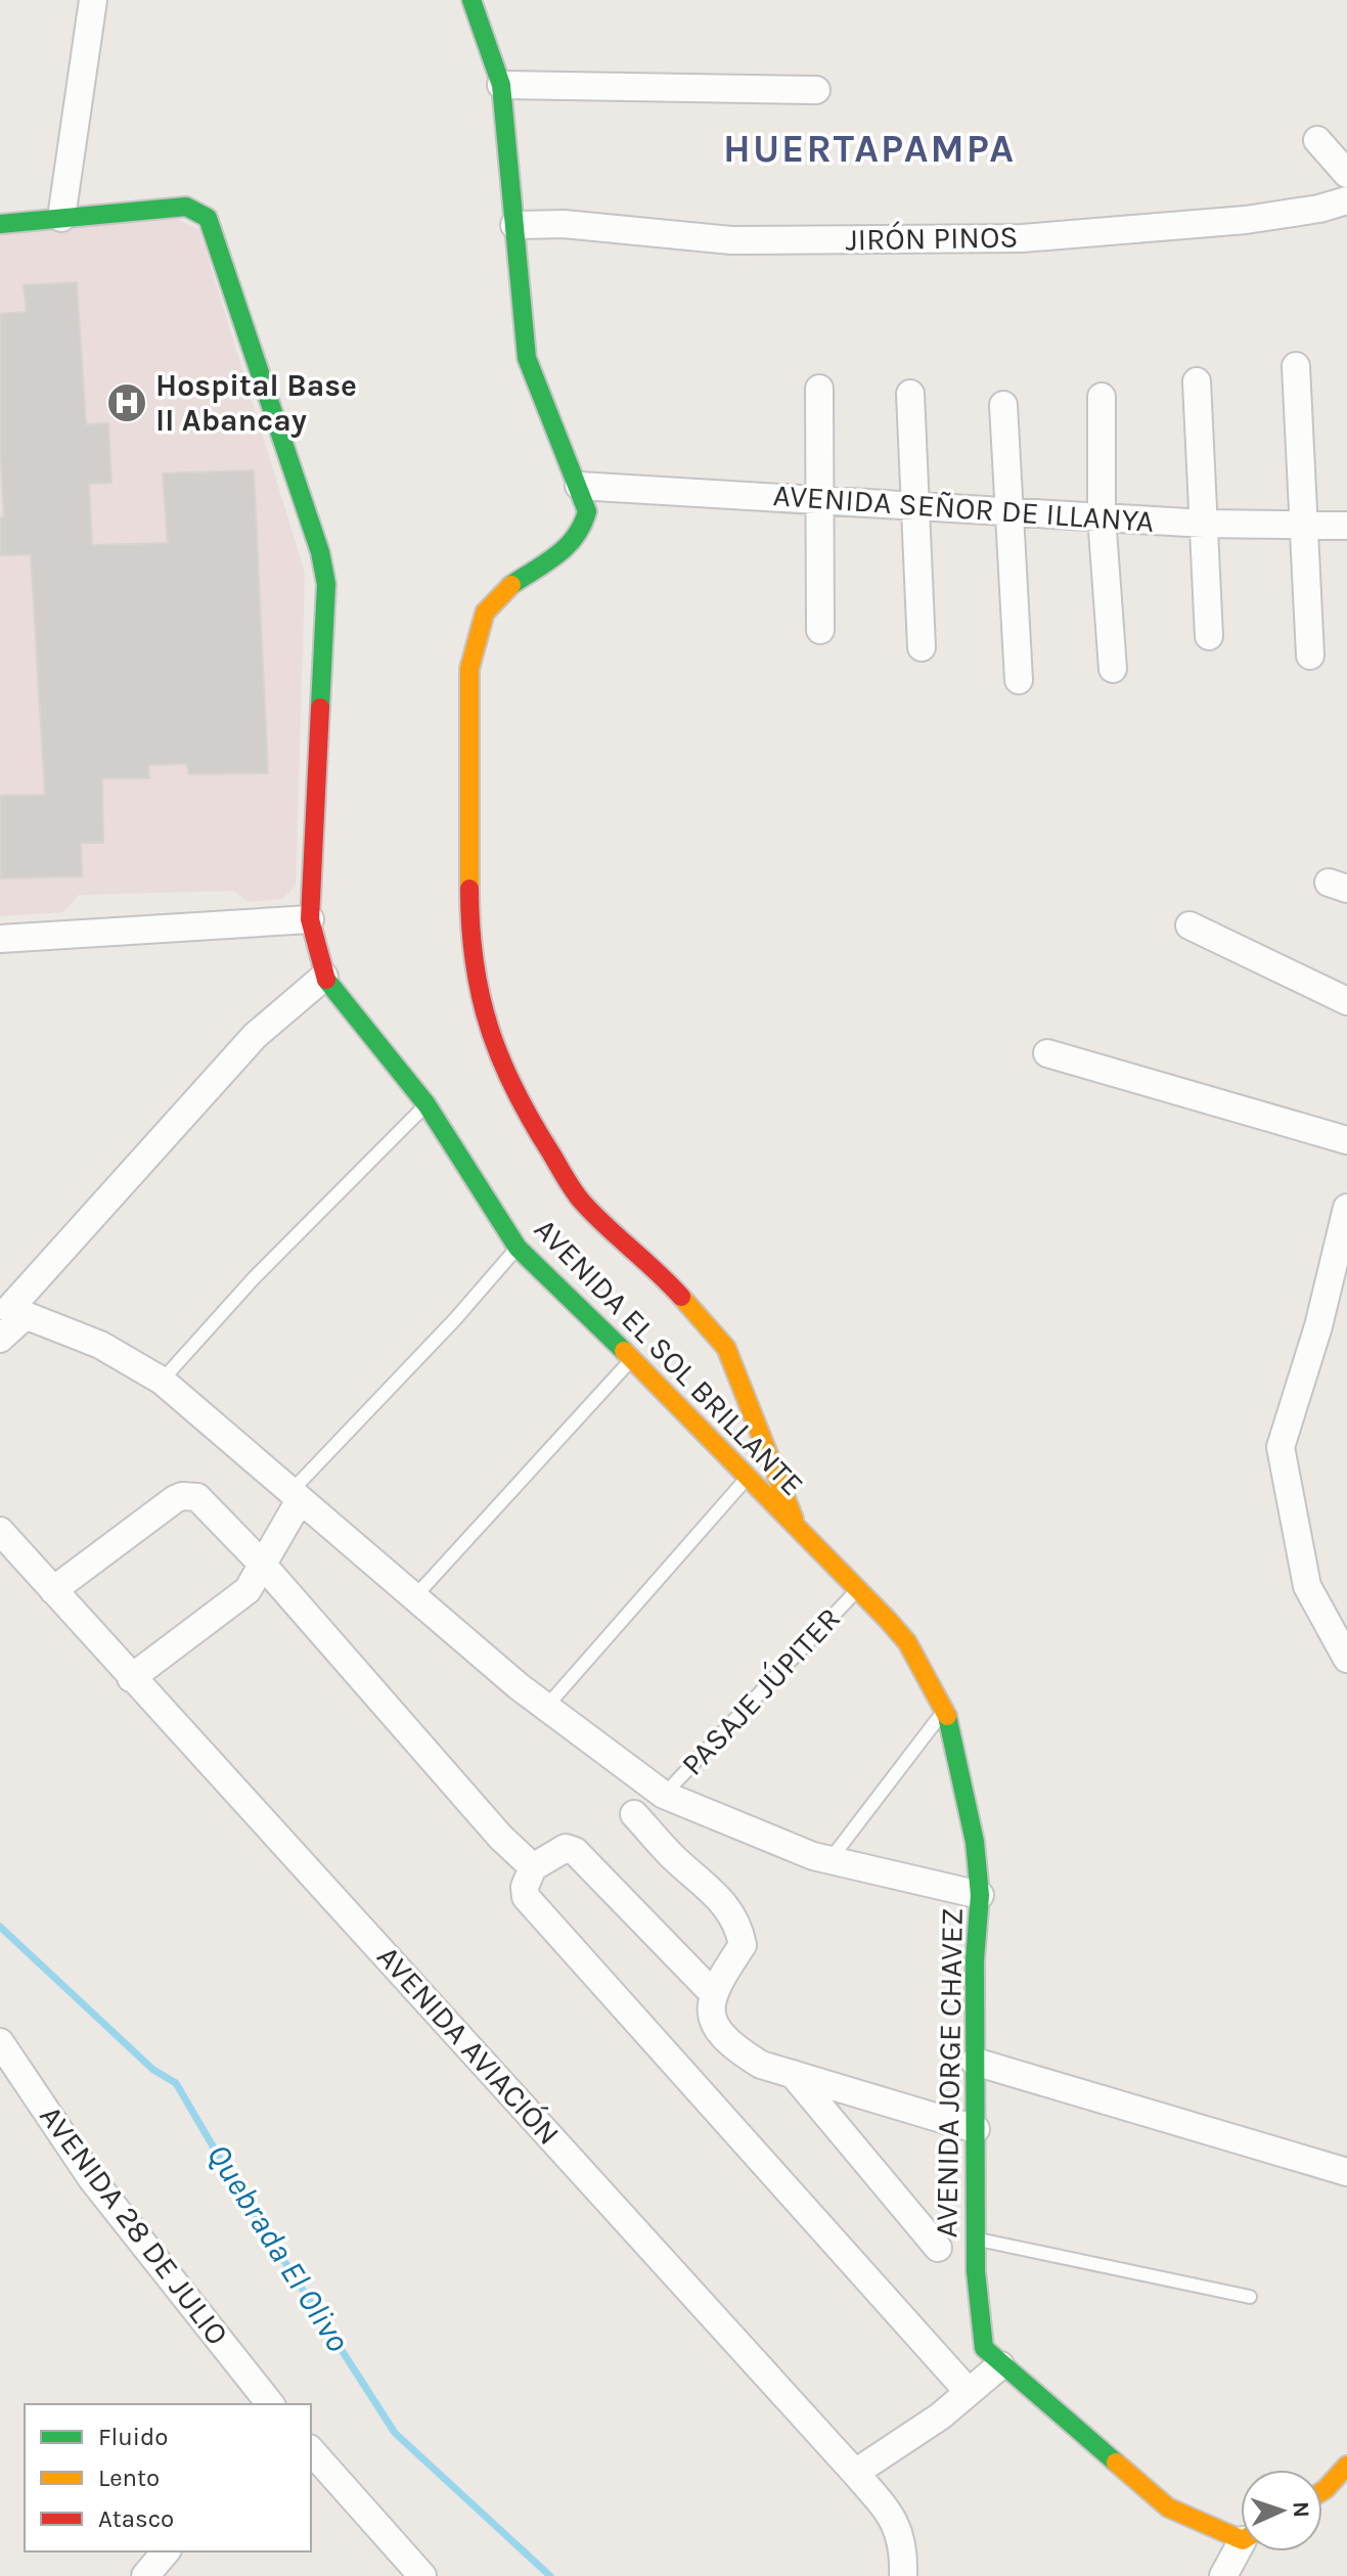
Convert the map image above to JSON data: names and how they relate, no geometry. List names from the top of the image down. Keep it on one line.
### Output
{"streets":{"street":["JIRÓN PINOS","AVENIDA SEÑOR DE ILLANYA","AVENIDA EL SOL BRILLANTE","AVENIDA AVIACIÓN","AVENIDA JORGE CHAVEZ","AVENIDA 28 DE JULIO"],"lane":["PASAJE JÚPITER"]},"crossings":[["AVENIDA EL SOL BRILLANTE","AVENIDA JORGE CHAVEZ"],["PASAJE JÚPITER","AVENIDA JORGE CHAVEZ"]],"districts":["HUERTAPAMPA"],"water":["Quebrada El Olivo"],"places":{"hospital":["Hospital Base II Abancay"]},"legend":["Fluido","Lento","Atasco"],"north":"right"}
